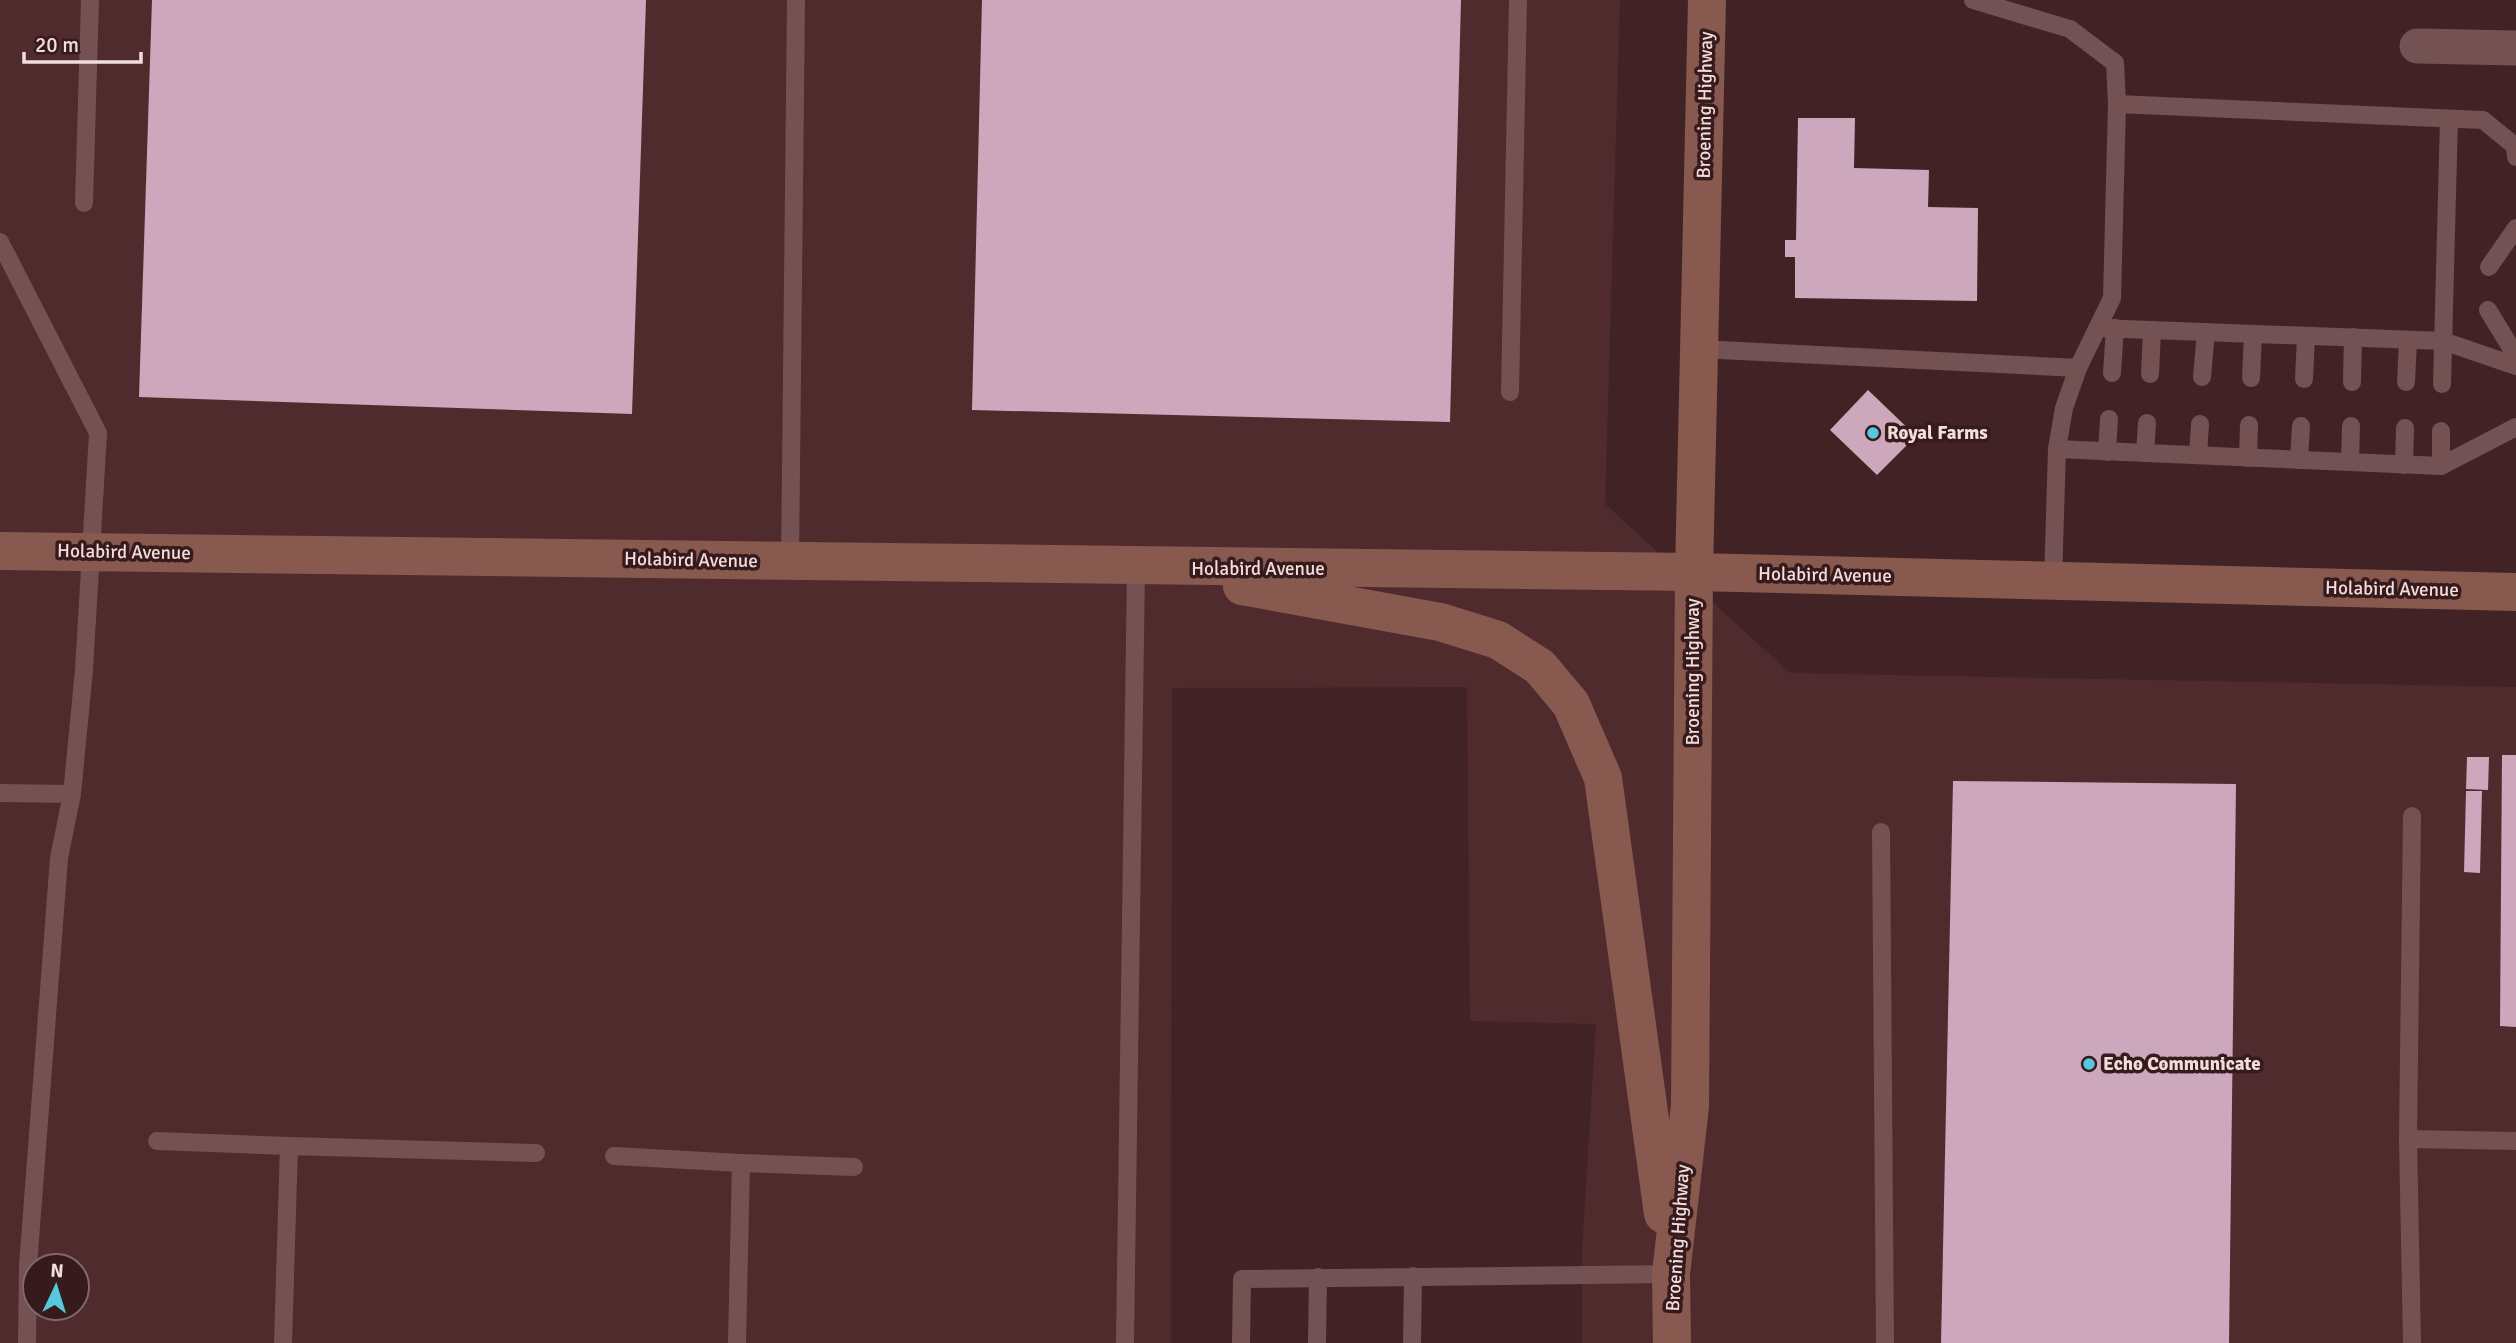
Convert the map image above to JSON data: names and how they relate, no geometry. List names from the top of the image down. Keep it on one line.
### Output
{"streets":{"main road":["Broening Highway","Holabird Avenue"]},"crossings":[["Broening Highway","Holabird Avenue"]],"places":["Royal Farms","Echo Communicate"],"scale_bar":"20 m","north":"top"}
